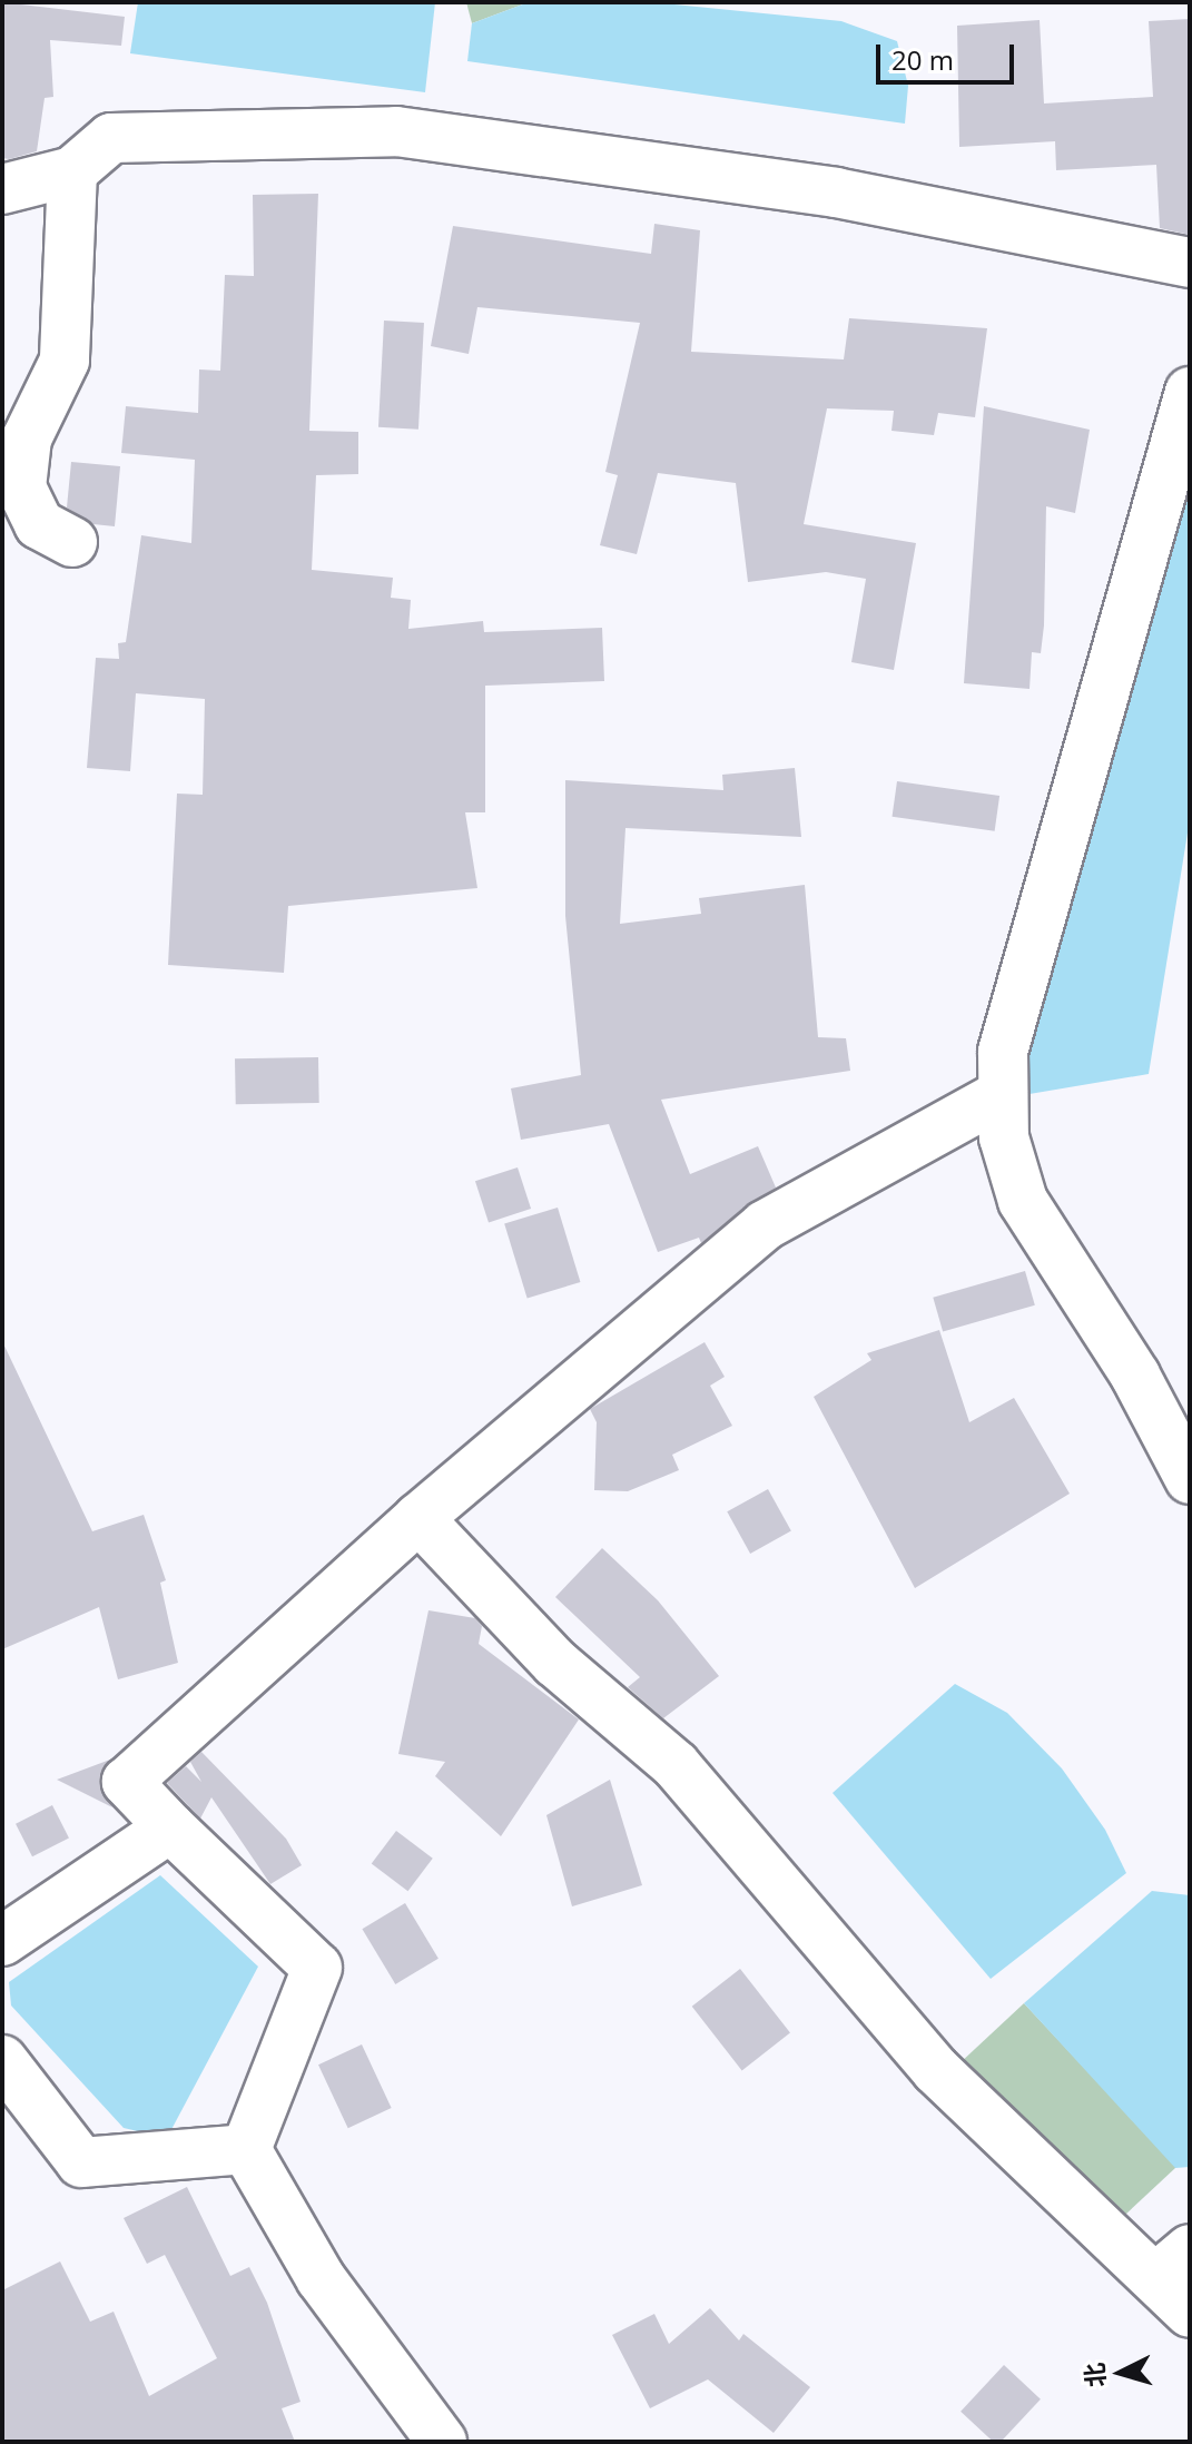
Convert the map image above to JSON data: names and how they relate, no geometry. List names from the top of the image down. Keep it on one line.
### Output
{"scale_bar":"20 m","north":"left"}
